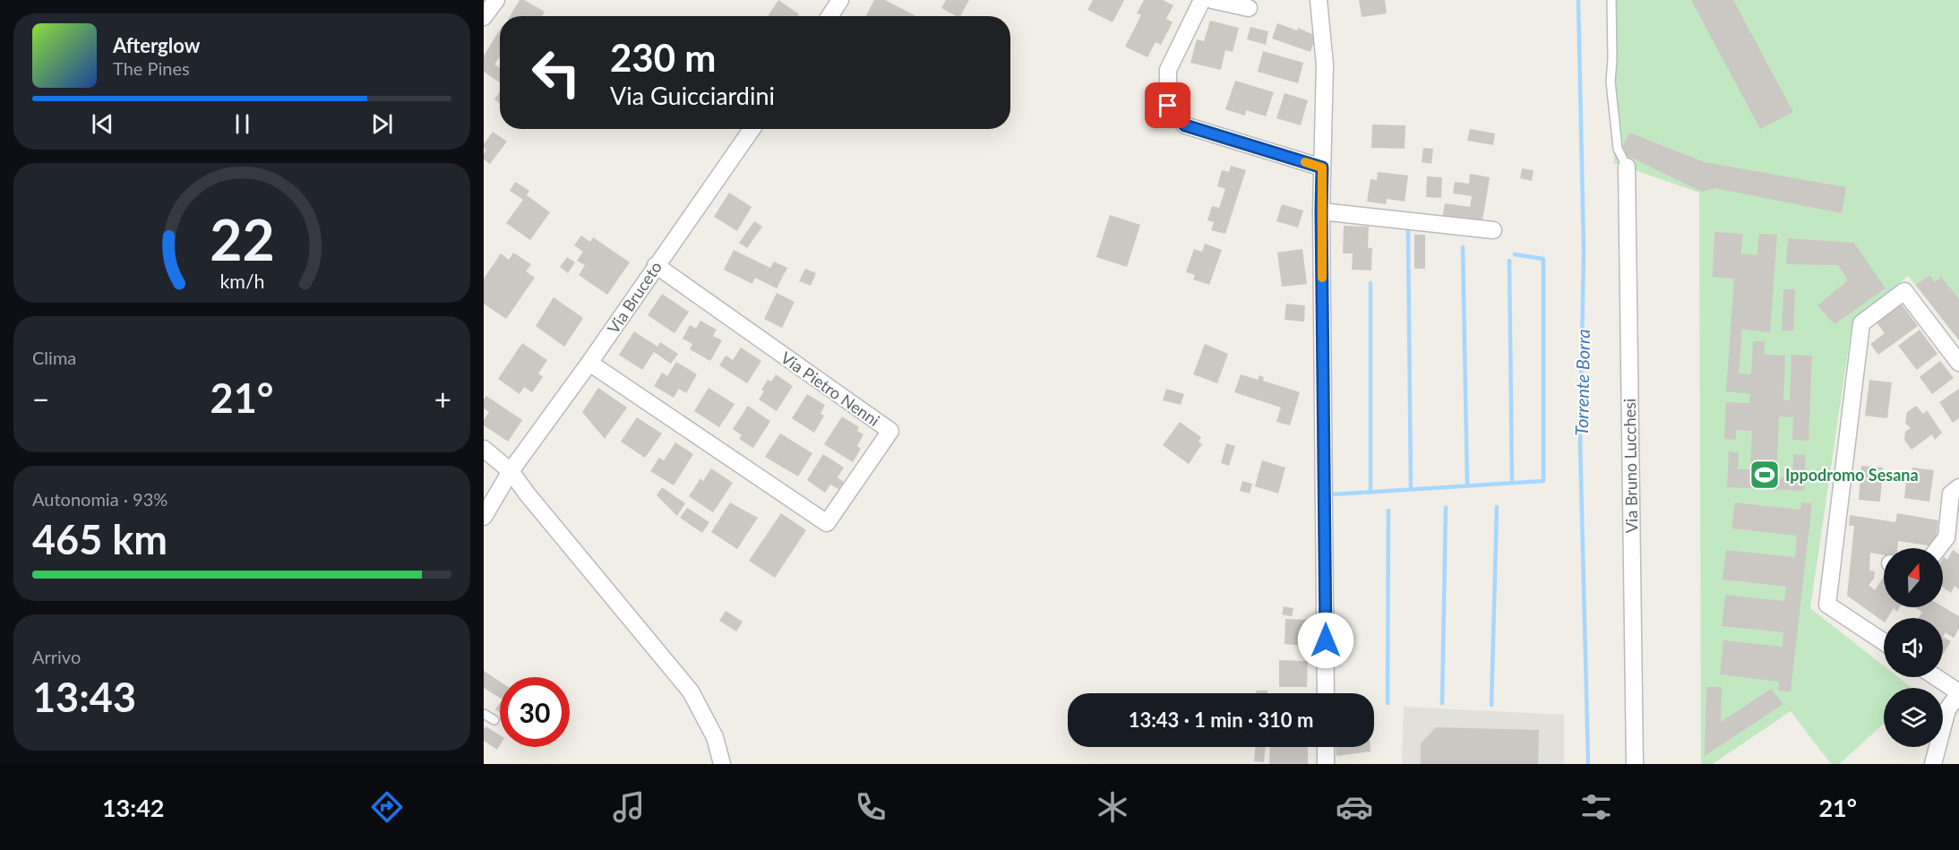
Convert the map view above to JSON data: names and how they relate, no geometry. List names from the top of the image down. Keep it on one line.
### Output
{"streets":{"street":["Via Bruceto","Via Pietro Nenni","Via Bruno Lucchesi"]},"crossings":[["Via Bruceto","Via Pietro Nenni"]],"water":["Torrente Borra"],"places":{"sports":["Ippodromo Sesana"]},"north":"top","page":{"turn":["230 m","Via Guicciardini"],"song":["Afterglow","The Pines"],"tile":["Clima",["Autonomia · 93%","465 km"],["Arrivo","13:43"]],"heat":["−","21°","+"],"limit":"30","trip":"13:43 · 1 min · 310 m","tabs":["13:42","21°"],"gauge":["22","km/h"]}}
